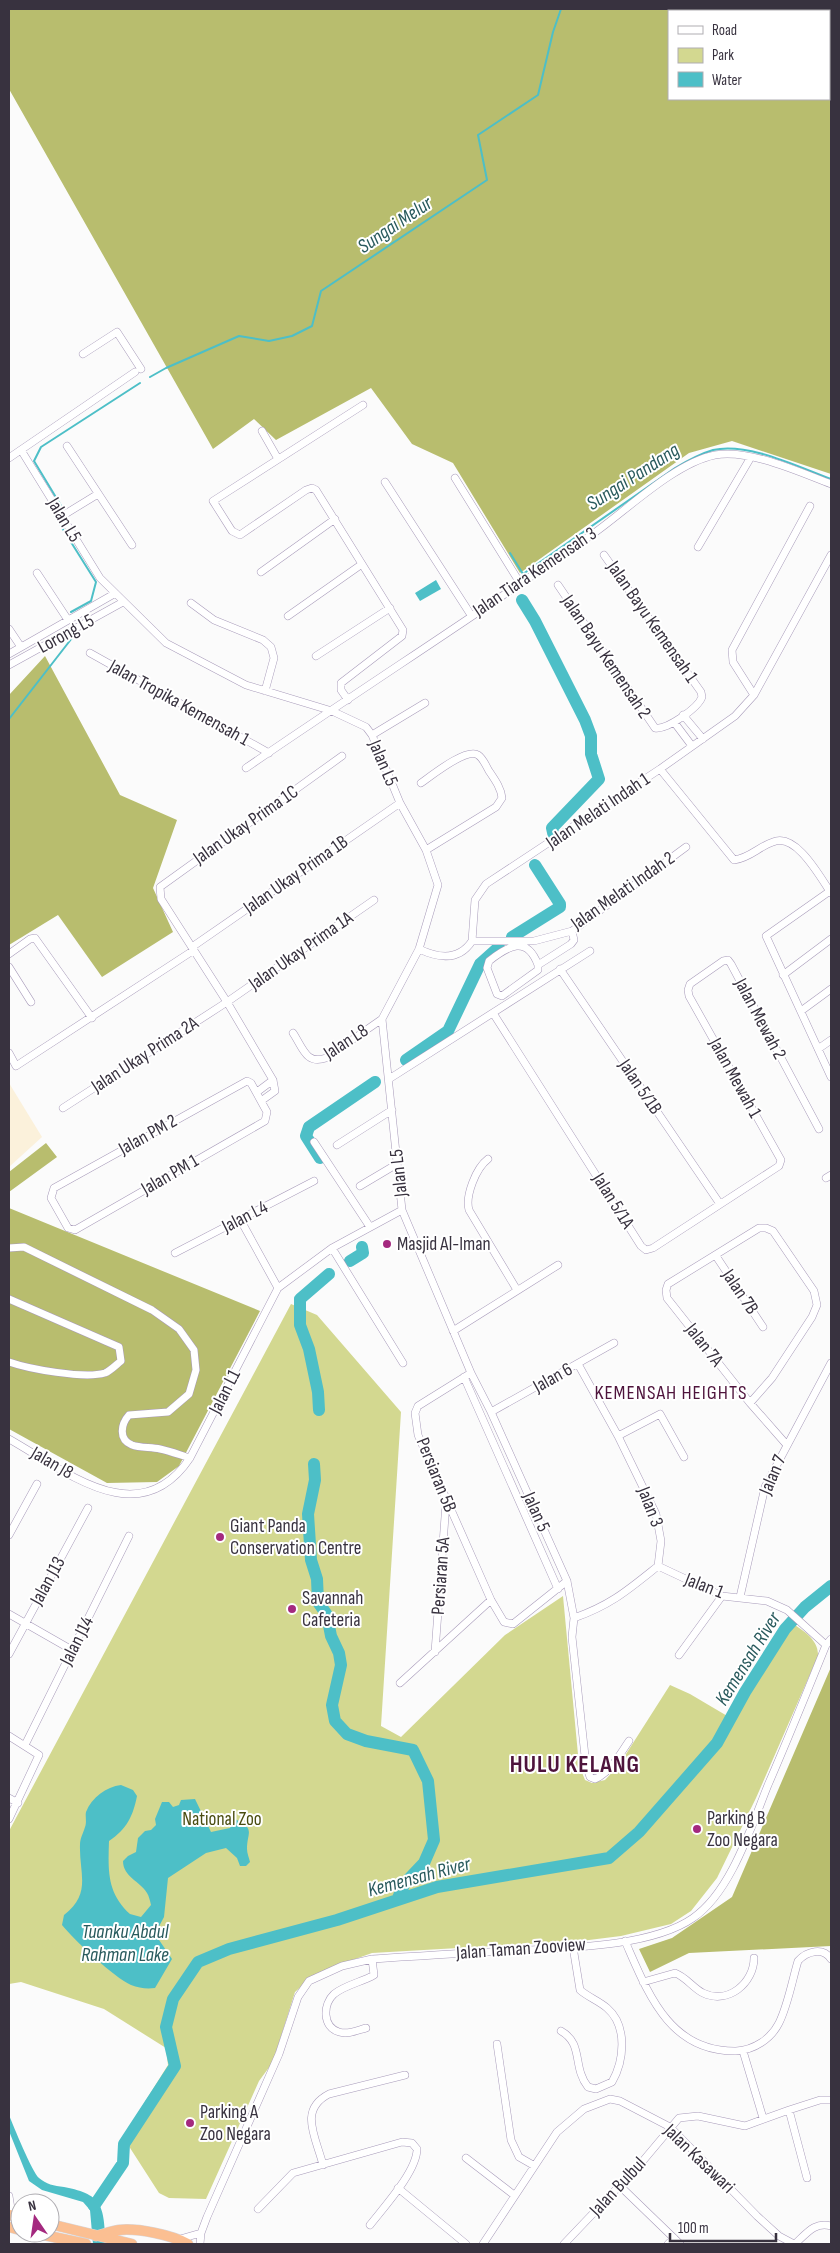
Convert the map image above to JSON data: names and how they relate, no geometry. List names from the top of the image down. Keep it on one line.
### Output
{"streets":{"street":["Jalan L5","Jalan Tiara Kemensah 3","Jalan Bayu Kemensah 1","Lorong L5","Jalan Bayu Kemensah 2","Jalan Tropika Kemensah 1","Jalan Melati Indah 1","Jalan Ukay Prima 1C","Jalan Ukay Prima 1B","Jalan Melati Indah 2","Jalan Ukay Prima 1A","Jalan Mewah 2","Jalan L8","Jalan Ukay Prima 2A","Jalan Mewah 1","Jalan 5/1B","Jalan PM 2","Jalan PM 1","Jalan 5/1A","Jalan L4","Jalan 7B","Jalan 7A","Jalan 6","Jalan L1","Jalan J8","Persiaran 5B","Jalan 7","Jalan 3","Jalan 5","Persiaran 5A","Jalan J13","Jalan 1","Jalan J14","Jalan Taman Zooview","Jalan Kasawari","Jalan Bulbul"]},"crossings":[["Jalan L5","Jalan Tiara Kemensah 3"],["Jalan L5","Lorong L5"],["Jalan L5","Jalan Ukay Prima 1B"],["Jalan L5","Jalan L8"],["Jalan L5","Jalan L1"],["Jalan L5","Jalan 5"],["Jalan Tiara Kemensah 3","Jalan Tropika Kemensah 1"],["Jalan Melati Indah 1","Jalan Melati Indah 2"],["Jalan Ukay Prima 1C","Jalan Ukay Prima 1B"],["Jalan Ukay Prima 1A","Jalan Ukay Prima 2A"],["Jalan Mewah 2","Jalan Mewah 1"],["Jalan Mewah 1","Jalan 5/1A"],["Jalan 5/1B","Jalan 5/1A"],["Jalan PM 2","Jalan PM 1"],["Jalan 7B","Jalan 7A"],["Jalan 7A","Jalan 7"],["Jalan 6","Jalan 3"],["Jalan 6","Jalan 5"],["Jalan L1","Jalan J8"],["Jalan L1","Jalan 5"],["Persiaran 5B","Jalan 5"],["Persiaran 5B","Persiaran 5A"],["Jalan 7","Jalan 1"],["Jalan 3","Jalan 1"],["Jalan 1","Jalan Taman Zooview"],["Jalan Kasawari","Jalan Bulbul"]],"districts":["KEMENSAH HEIGHTS","HULU KELANG"],"water":["Sungai Melur","Sungai Pandang","Kemensah River","Tuanku Abdul Rahman Lake"],"parks":["National Zoo"],"places":["Masjid Al-Iman","Giant Panda Conservation Centre","Savannah Cafeteria","Parking B Zoo Negara","Parking A Zoo Negara"],"legend":["Road","Park","Water"],"scale_bar":"100 m","north":"top"}
